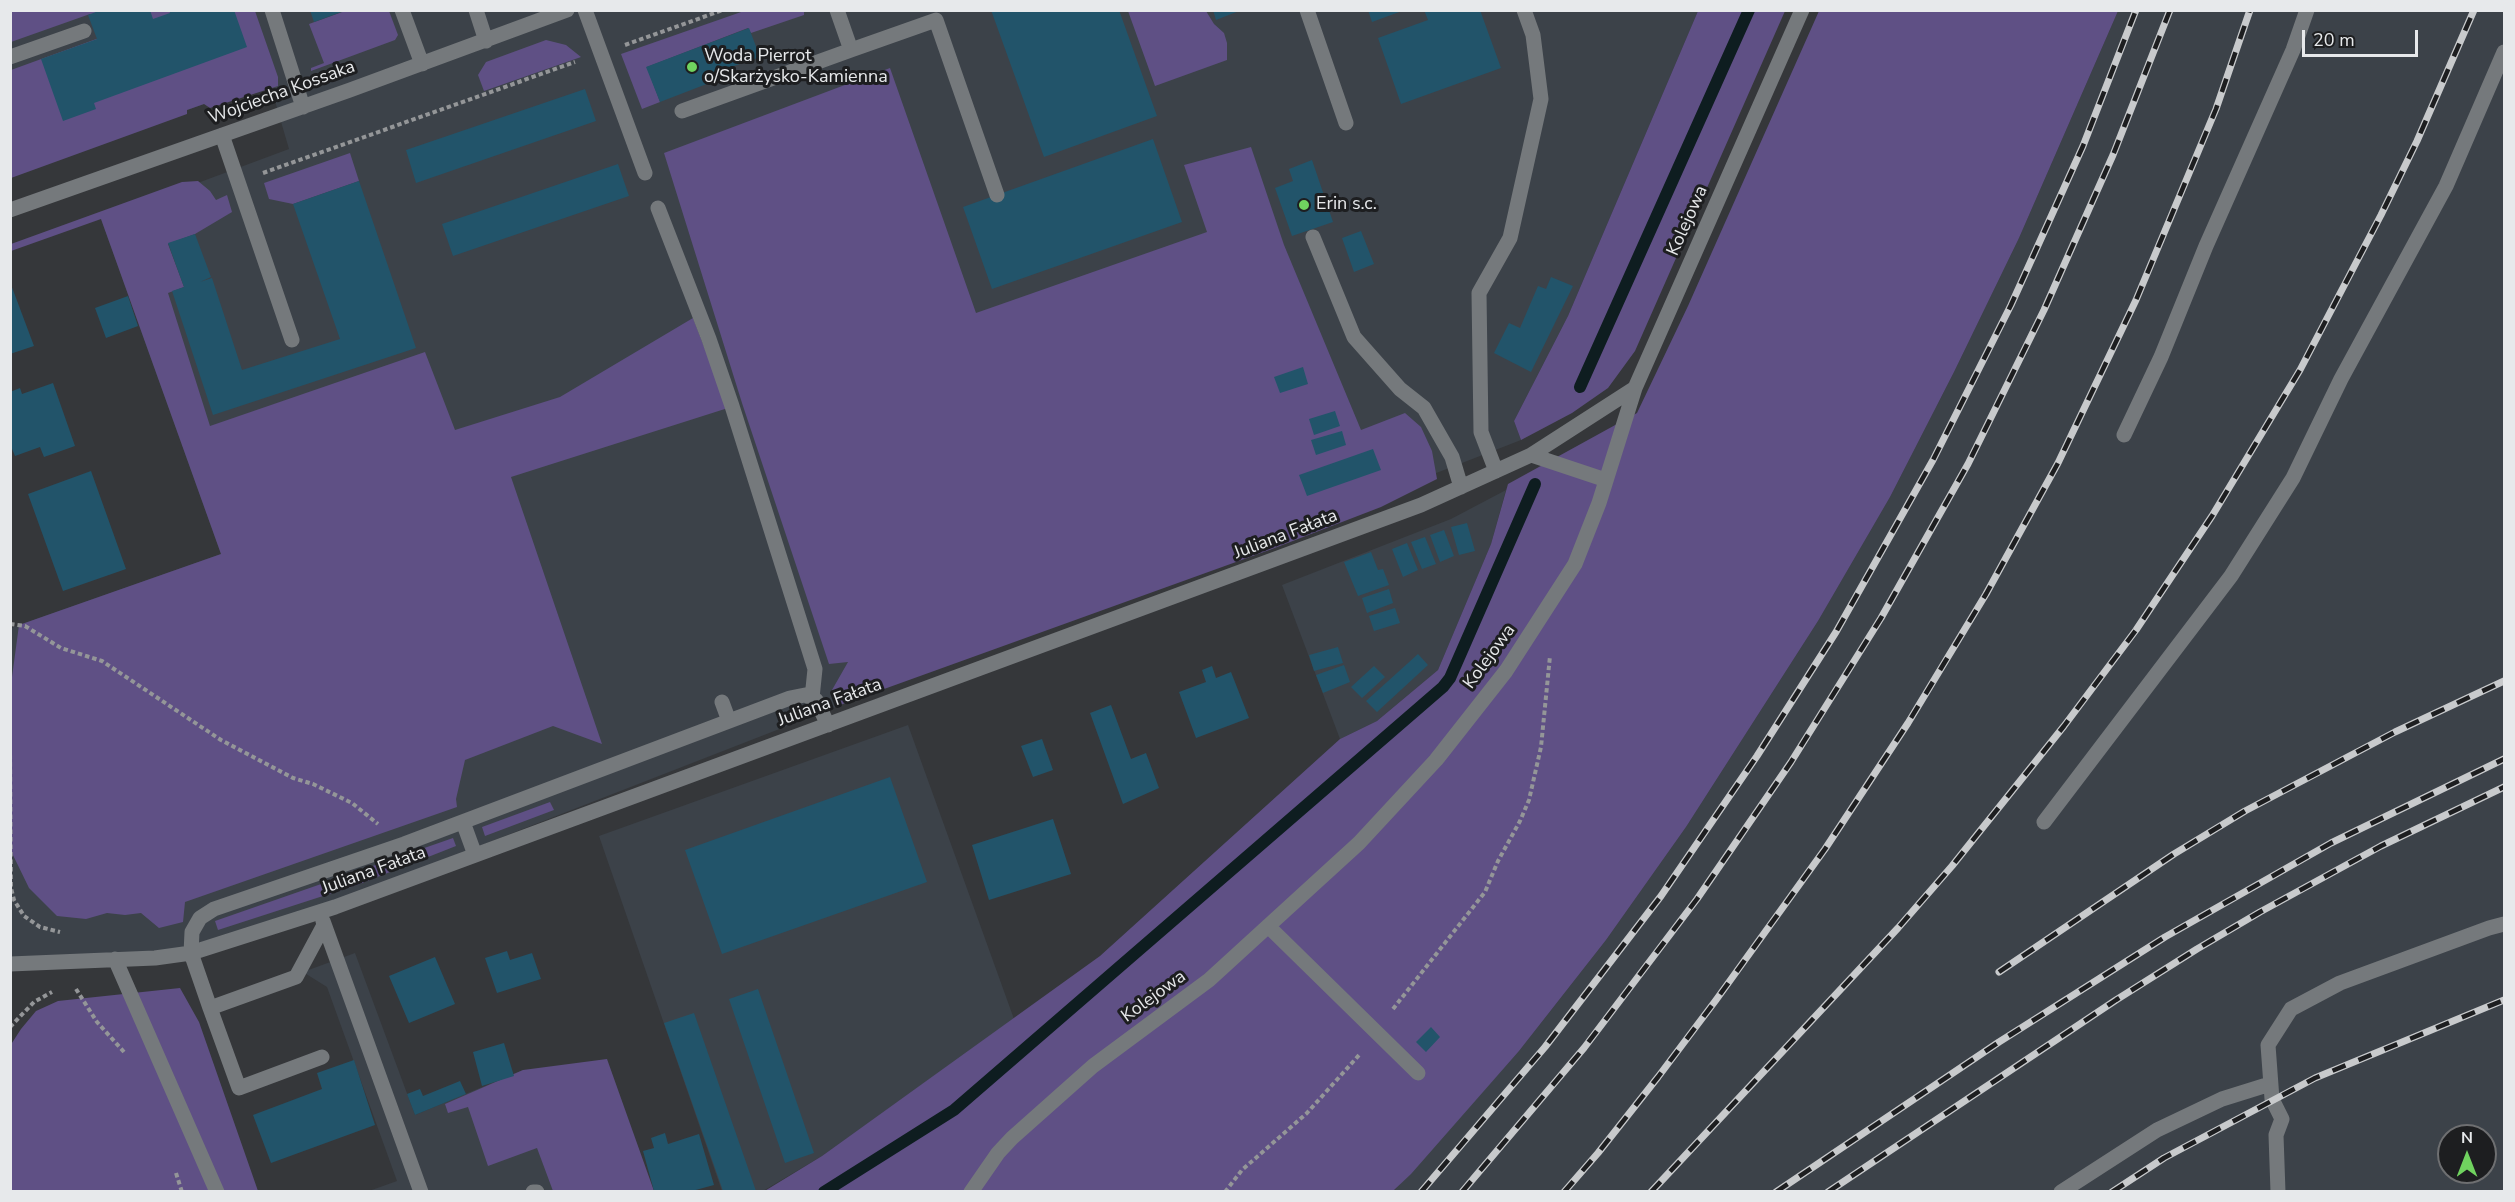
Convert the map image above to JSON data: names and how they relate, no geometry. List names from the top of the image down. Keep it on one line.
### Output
{"streets":{"street":["Wojciecha Kossaka","Kolejowa","Juliana Fałata"]},"crossings":[["Kolejowa","Juliana Fałata"]],"places":["Woda Pierrot o/Skarżysko-Kamienna","Erin s.c."],"scale_bar":"20 m","north":"top"}
